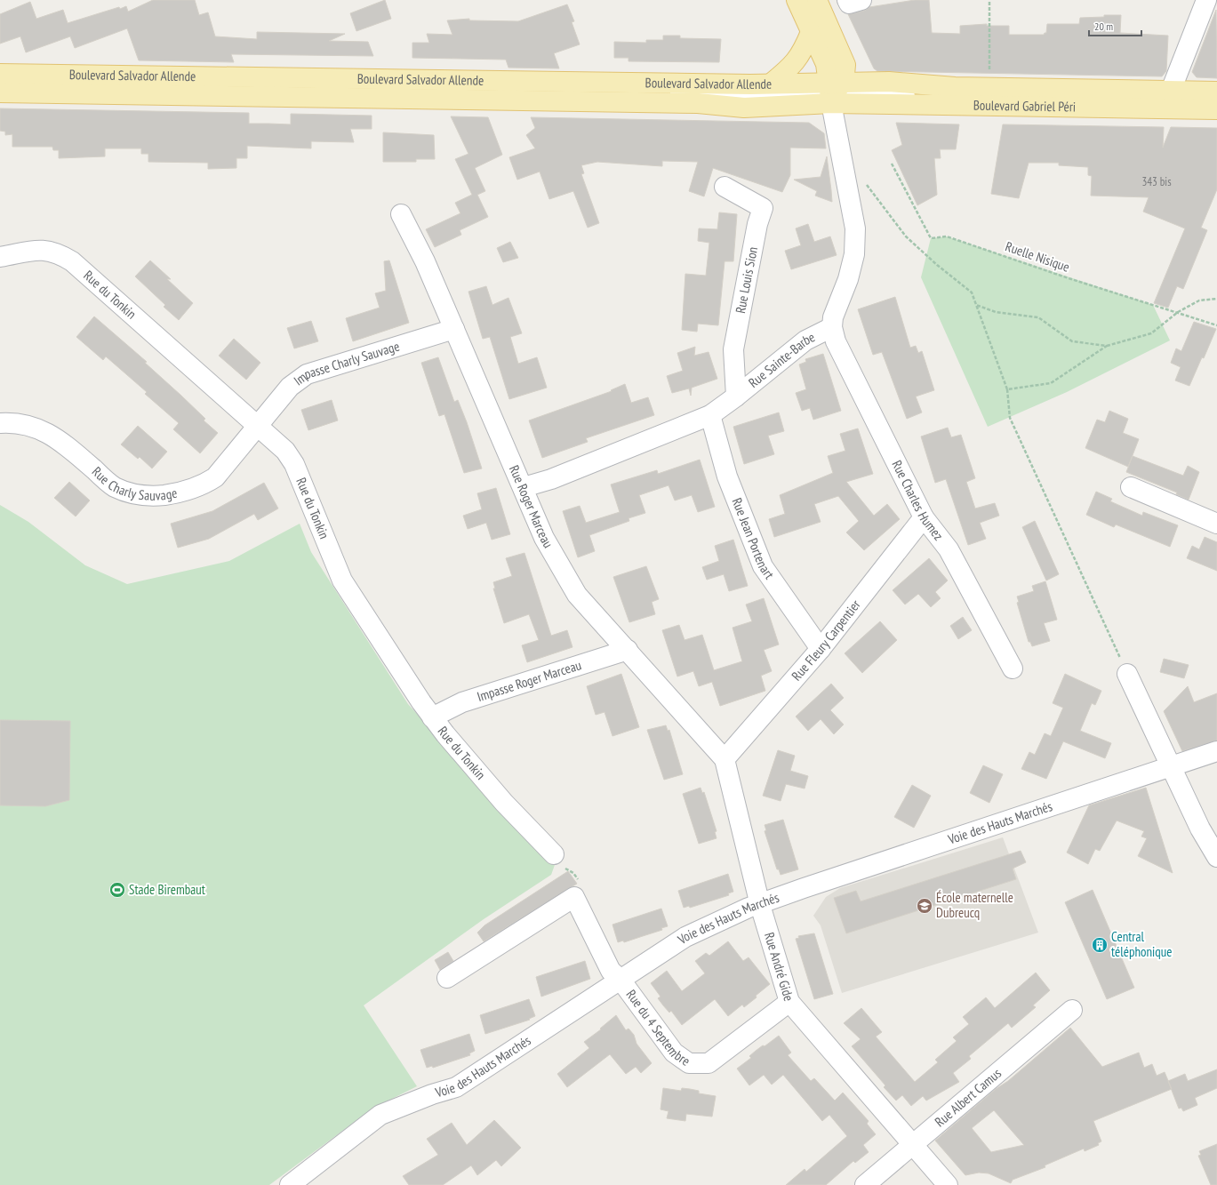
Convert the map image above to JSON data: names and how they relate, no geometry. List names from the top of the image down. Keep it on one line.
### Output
{"streets":{"main road":["Boulevard Salvador Allende","Boulevard Gabriel Péri"],"street":["Rue Louis Sion","Rue du Tonkin","Rue Sainte-Barbe","Impasse Charly Sauvage","Rue Charly Sauvage","Rue Charles Humez","Rue Roger Marceau","Rue Jean Portenart","Rue Fleury Carpentier","Impasse Roger Marceau","Voie des Hauts Marchés","Rue André Gide","Rue du 4 Septembre","Rue Albert Camus"],"path":["Ruelle Nisique"]},"crossings":[["Boulevard Salvador Allende","Boulevard Gabriel Péri"],["Boulevard Salvador Allende","Rue Sainte-Barbe"],["Boulevard Gabriel Péri","Rue Sainte-Barbe"],["Rue Louis Sion","Rue Sainte-Barbe"],["Rue du Tonkin","Impasse Charly Sauvage"],["Rue du Tonkin","Rue Charly Sauvage"],["Rue du Tonkin","Impasse Roger Marceau"],["Rue Sainte-Barbe","Rue Charles Humez"],["Rue Sainte-Barbe","Rue Roger Marceau"],["Rue Sainte-Barbe","Rue Jean Portenart"],["Impasse Charly Sauvage","Rue Charly Sauvage"],["Impasse Charly Sauvage","Rue Roger Marceau"],["Rue Charles Humez","Rue Fleury Carpentier"],["Rue Roger Marceau","Rue Fleury Carpentier"],["Rue Roger Marceau","Impasse Roger Marceau"],["Rue Roger Marceau","Rue André Gide"],["Rue Jean Portenart","Rue Fleury Carpentier"],["Rue Fleury Carpentier","Rue André Gide"],["Voie des Hauts Marchés","Rue André Gide"],["Voie des Hauts Marchés","Rue du 4 Septembre"],["Rue André Gide","Rue du 4 Septembre"],["Rue André Gide","Rue Albert Camus"]],"places":{"sports":["Stade Birembaut"],"school or university":["École maternelle Dubreucq"],"building":["Central téléphonique"]},"house_numbers":["343 bis"],"scale_bar":"20 m"}
